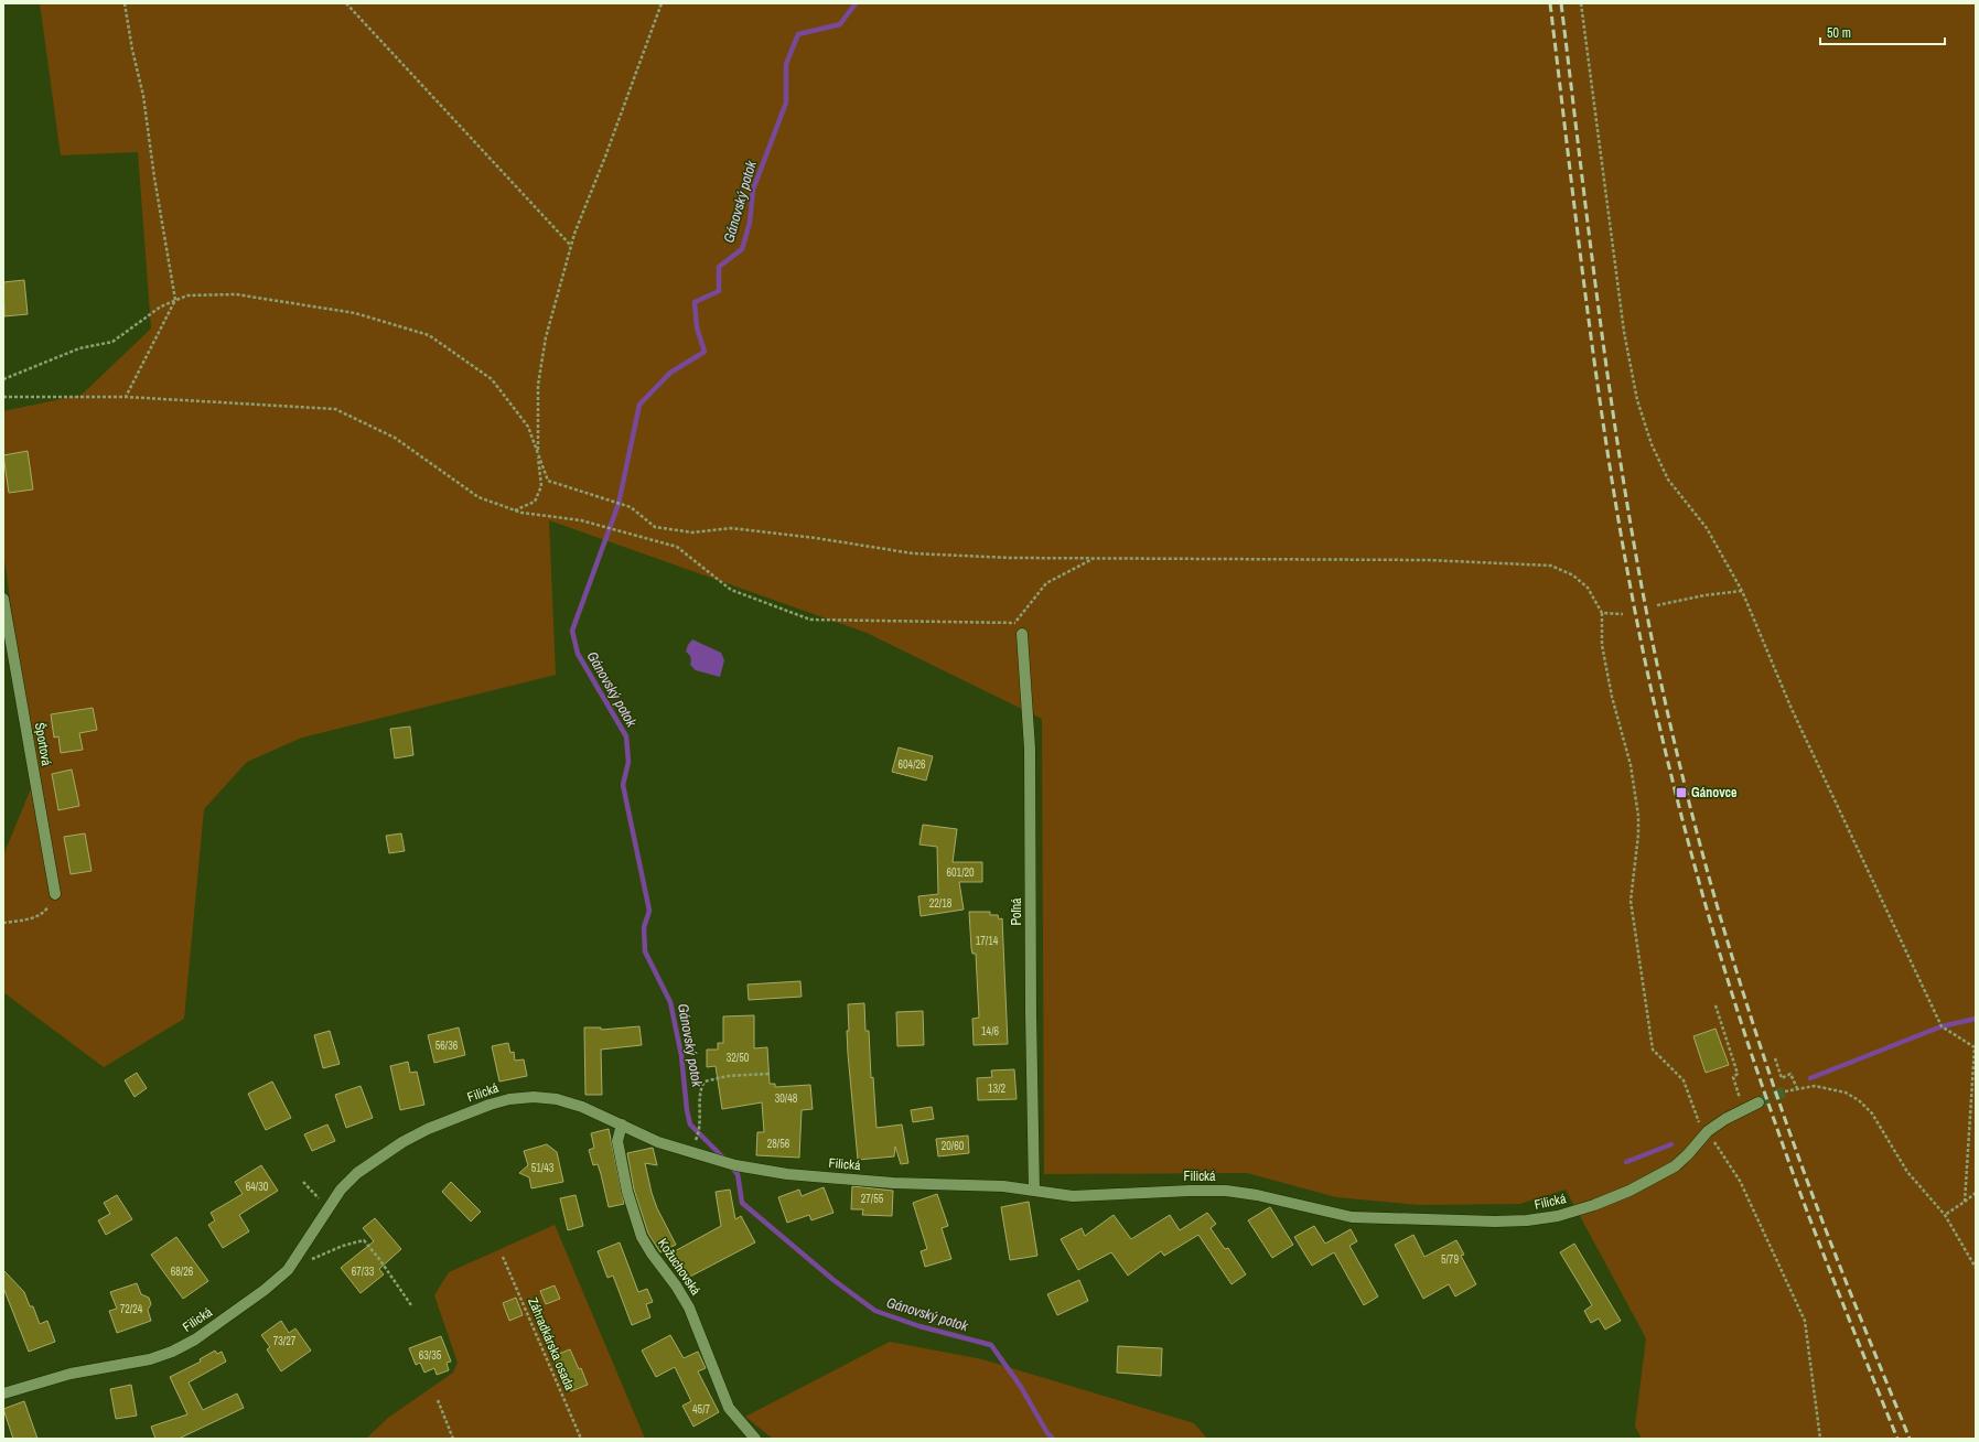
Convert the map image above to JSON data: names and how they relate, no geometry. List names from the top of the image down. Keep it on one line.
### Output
{"streets":{"street":["Športová","Poľná","Filická","Kožuchovská"],"path":["Záhradkárska osada"]},"crossings":[["Poľná","Filická"],["Filická","Kožuchovská"]],"water":["Gánovský potok"],"places":{"transit":["Gánovce"]},"house_numbers":["604/26","601/20","22/18","17/14","14/6","56/36","32/50","13/2","30/48","28/56","20/60","51/43","64/30","27/55","5/79","68/26","67/33","72/24","73/27","63/35","45/7"],"scale_bar":"50 m"}
